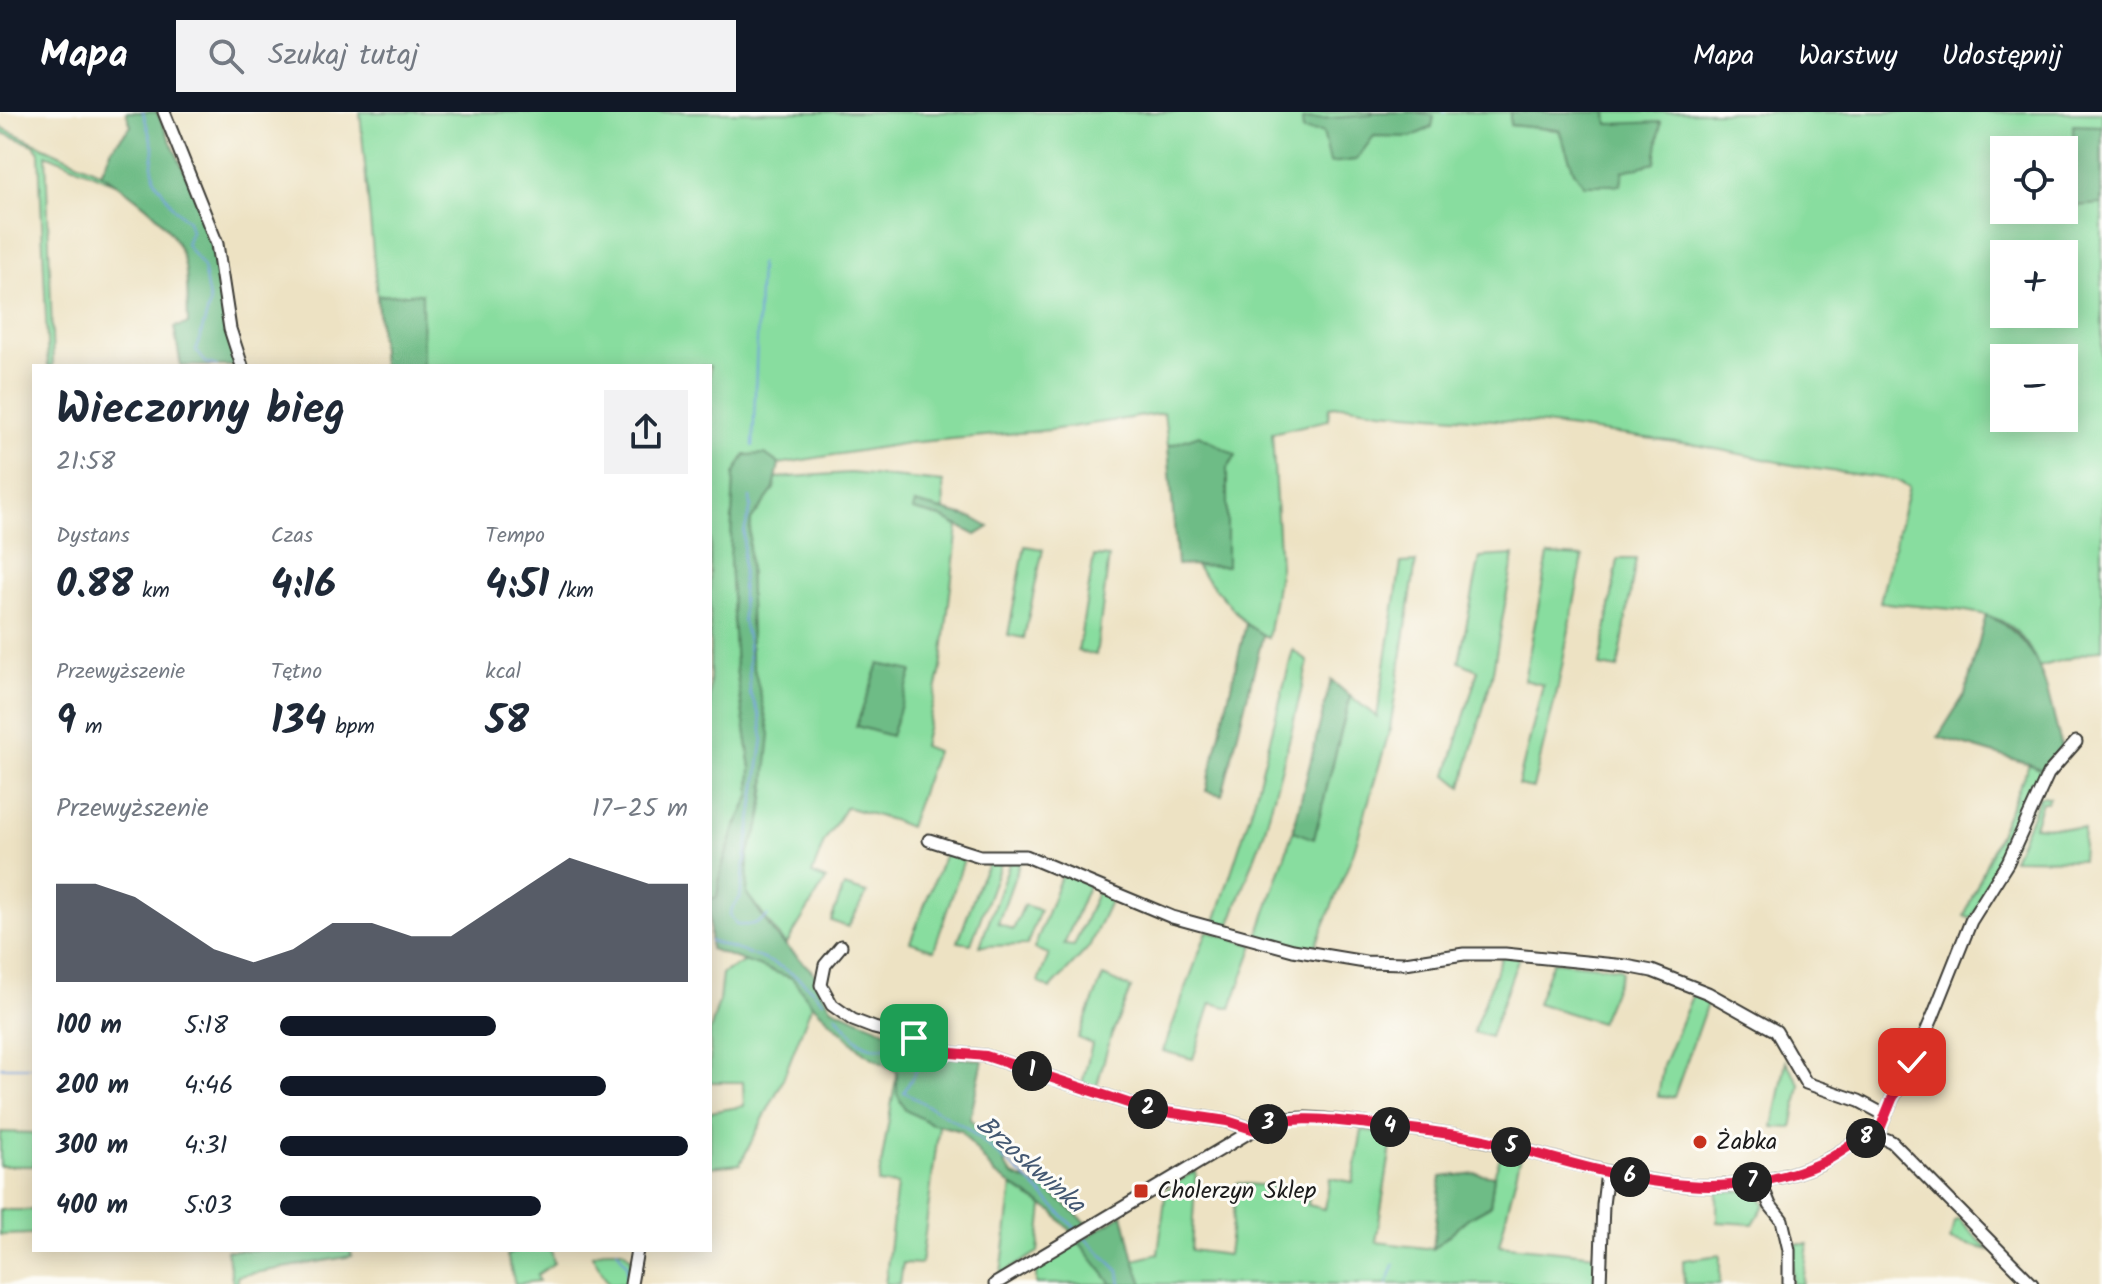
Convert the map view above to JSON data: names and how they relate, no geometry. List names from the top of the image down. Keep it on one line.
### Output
{"water":["Brzoskwinka"],"places":{"other":["Żabka"],"transit":["Cholerzyn Sklep"]},"page":{"header":"Mapa","search":"Szukaj tutaj","nav":["Mapa","Warstwy","Udostępnij"],"map_buttons":["+","−"],"heading":["Wieczorny bieg","21:58"],"stats":[["Dystans","0.88 km"],["Czas","4:16"],["Tempo","4:51 /km"],["Przewyższenie","9 m"],["Tętno","134 bpm"],["kcal","58"]],"chart":["Przewyższenie","17–25 m"],"list":[{"name":"100 m","note":"5:18"},{"name":"200 m","note":"4:46"},{"name":"300 m","note":"4:31"},{"name":"400 m","note":"5:03"}],"pins":["1","2","3","4","8","5","6","7"]}}
